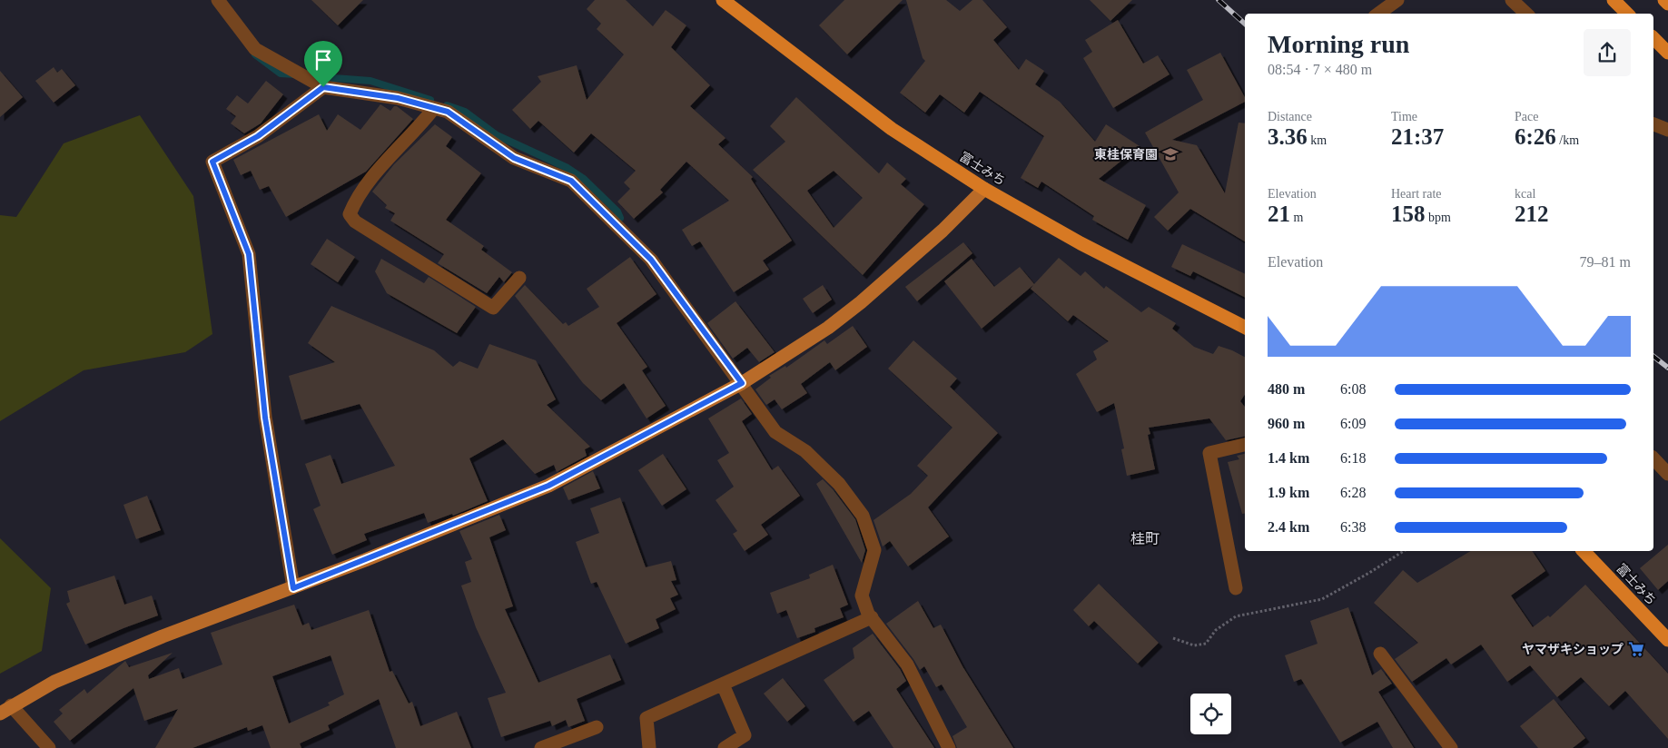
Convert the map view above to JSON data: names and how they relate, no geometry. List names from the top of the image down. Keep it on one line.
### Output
{"streets":{"highway":["富士みち"]},"districts":["桂町"],"places":{"school or university":["東桂保育園"],"supermarket":["ヤマザキショップ"]},"page":{"heading":["Morning run","08:54 · 7 × 480 m"],"stats":[["Distance","3.36 km"],["Time","21:37"],["Pace","6:26 /km"],["Elevation","21 m"],["Heart rate","158 bpm"],["kcal","212"]],"chart":["Elevation","79–81 m"],"list":[{"name":"480 m","note":"6:08"},{"name":"960 m","note":"6:09"},{"name":"1.4 km","note":"6:18"},{"name":"1.9 km","note":"6:28"},{"name":"2.4 km","note":"6:38"}]}}
